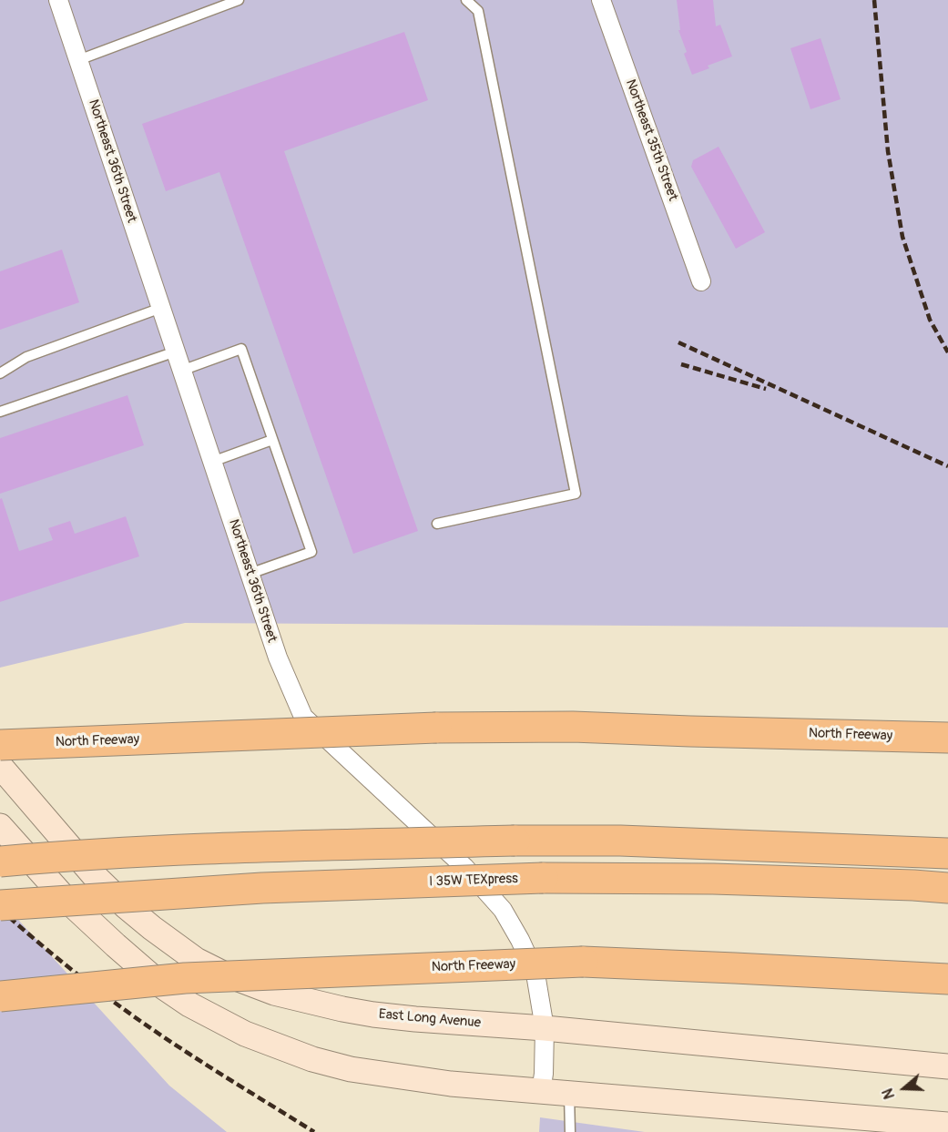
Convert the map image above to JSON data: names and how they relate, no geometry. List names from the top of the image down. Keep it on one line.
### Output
{"streets":{"highway":["North Freeway","I 35W TEXpress"],"main road":["East Long Avenue"],"street":["Northeast 35th Street","Northeast 36th Street"]},"crossings":[["Northeast 36th Street","East Long Avenue"]],"north":"left"}
